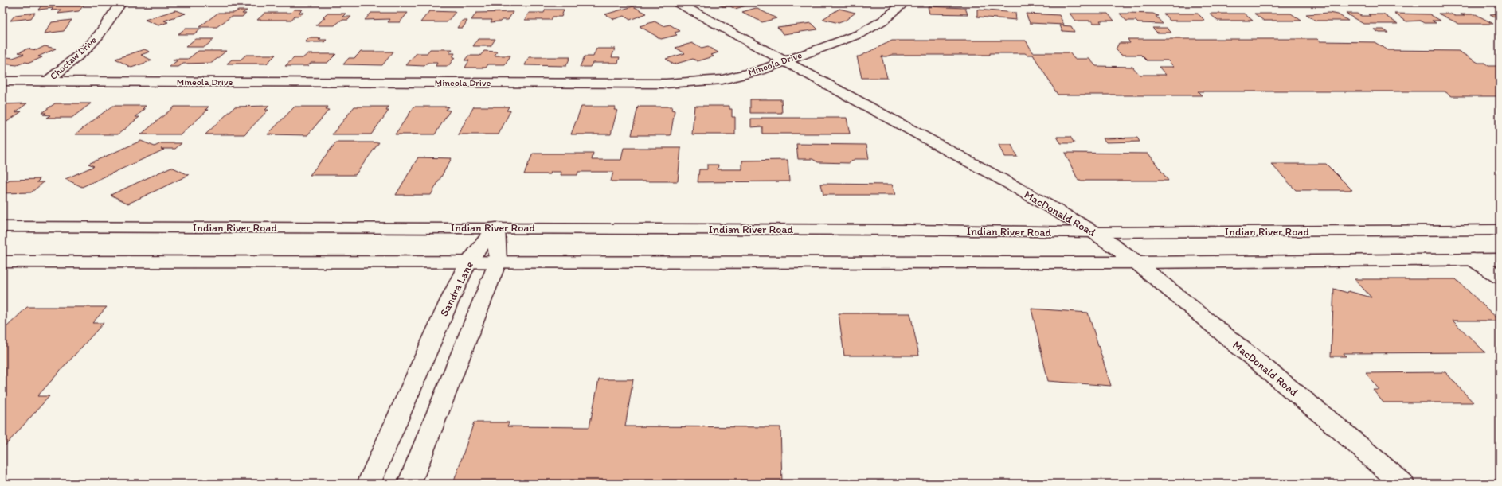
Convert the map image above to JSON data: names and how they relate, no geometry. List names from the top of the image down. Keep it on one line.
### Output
{"streets":{"street":["Choctaw Drive","Mineola Drive","MacDonald Road","Indian River Road","Sandra Lane"]},"crossings":[["Choctaw Drive","Mineola Drive"],["Mineola Drive","MacDonald Road"],["MacDonald Road","Indian River Road"],["Indian River Road","Sandra Lane"]]}
